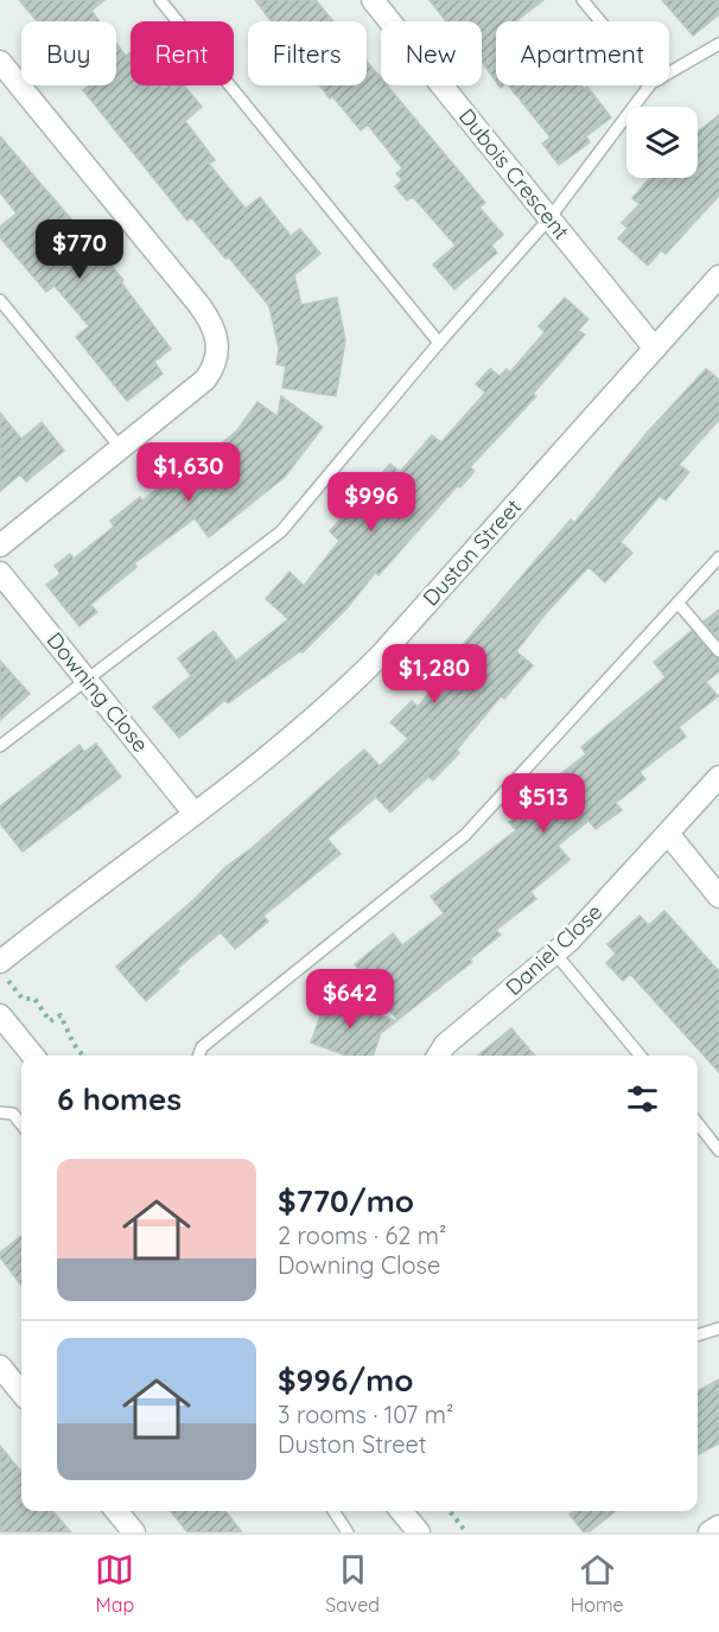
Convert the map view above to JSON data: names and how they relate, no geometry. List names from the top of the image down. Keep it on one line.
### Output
{"streets":{"street":["Dubois Crescent","Duston Street","Downing Close","Daniel Close"]},"crossings":[["Dubois Crescent","Duston Street"],["Duston Street","Downing Close"]],"page":{"chip":["Buy","Rent","Filters","New","Apartment"],"price":["$770","$1,630","$996","$1,280","$513","$642"],"heading":"6 homes","list":[{"name":"$770/mo","note":"2 rooms · 62 m² · Downing Close"},{"name":"$996/mo","note":"3 rooms · 107 m² · Duston Street"}],"tabs":["Map","Saved","Home"]}}
